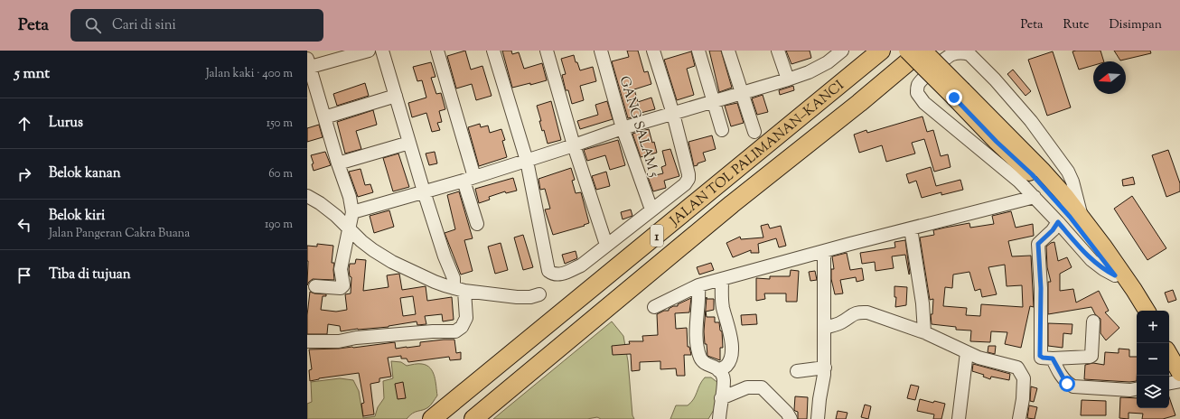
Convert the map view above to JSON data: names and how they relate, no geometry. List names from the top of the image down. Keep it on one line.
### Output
{"streets":{"highway":["JALAN TOL PALIMANAN–KANCI","1"],"street":["GANG SALAM 5"]},"north":"left","page":{"header":"Peta","search":"Cari di sini","nav":["Peta","Rute","Disimpan"],"heading":["5 mnt","Jalan kaki · 400 m"],"list":[["Lurus","150 m"],["Belok kanan","60 m"],["Belok kiri","Jalan Pangeran Cakra Buana","190 m"],"Tiba di tujuan"],"map_buttons":["+","−"]}}
